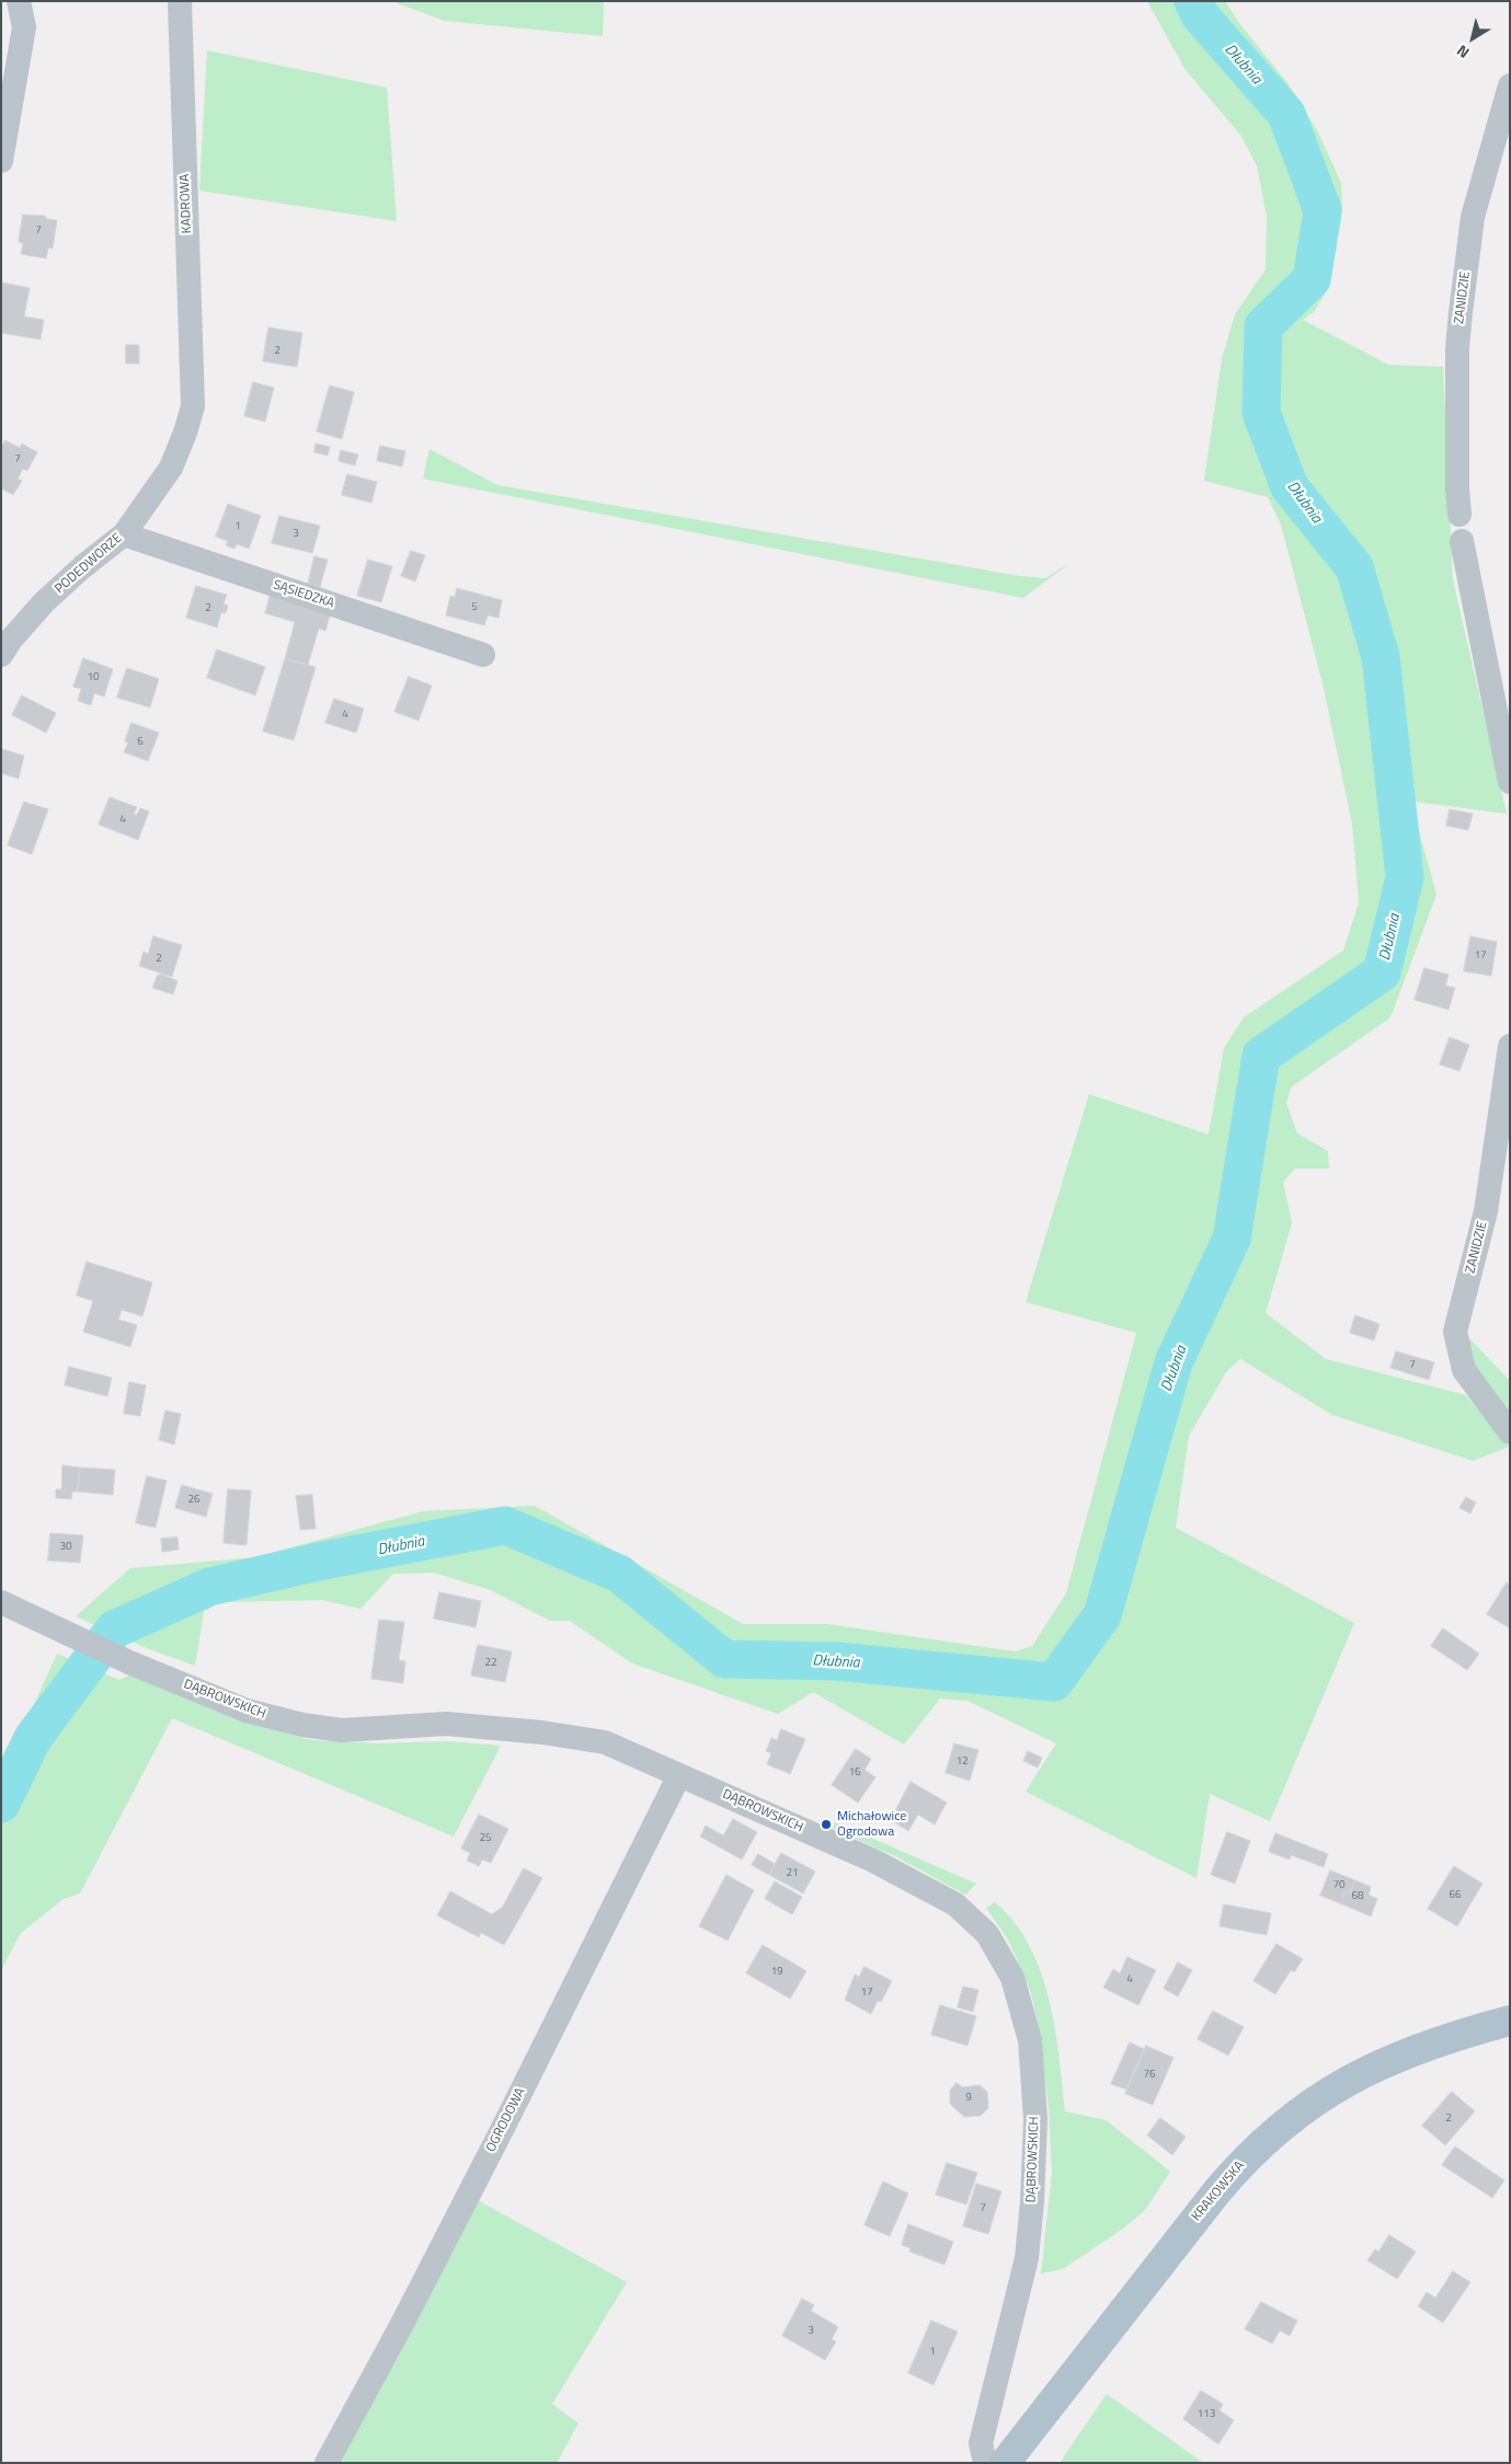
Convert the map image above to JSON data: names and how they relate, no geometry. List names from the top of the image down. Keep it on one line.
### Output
{"streets":{"main road":["KRAKOWSKA"],"street":["KADROWA","ZANIDZIE","PODEDWORZE","SĄSIEDZKA","DĄBROWSKICH","OGRODOWA"]},"crossings":[["KADROWA","PODEDWORZE"],["PODEDWORZE","SĄSIEDZKA"],["DĄBROWSKICH","OGRODOWA"]],"water":["Dłubnia"],"places":["Michałowice Ogrodowa"],"house_numbers":["7","2","7","1","3","5","2","10","4","6","4","17","2","7","26","30","22","12","16","25","21","70","66","68","19","4","17","76","9","2","7","3","1","113"],"north":"bottom left"}
